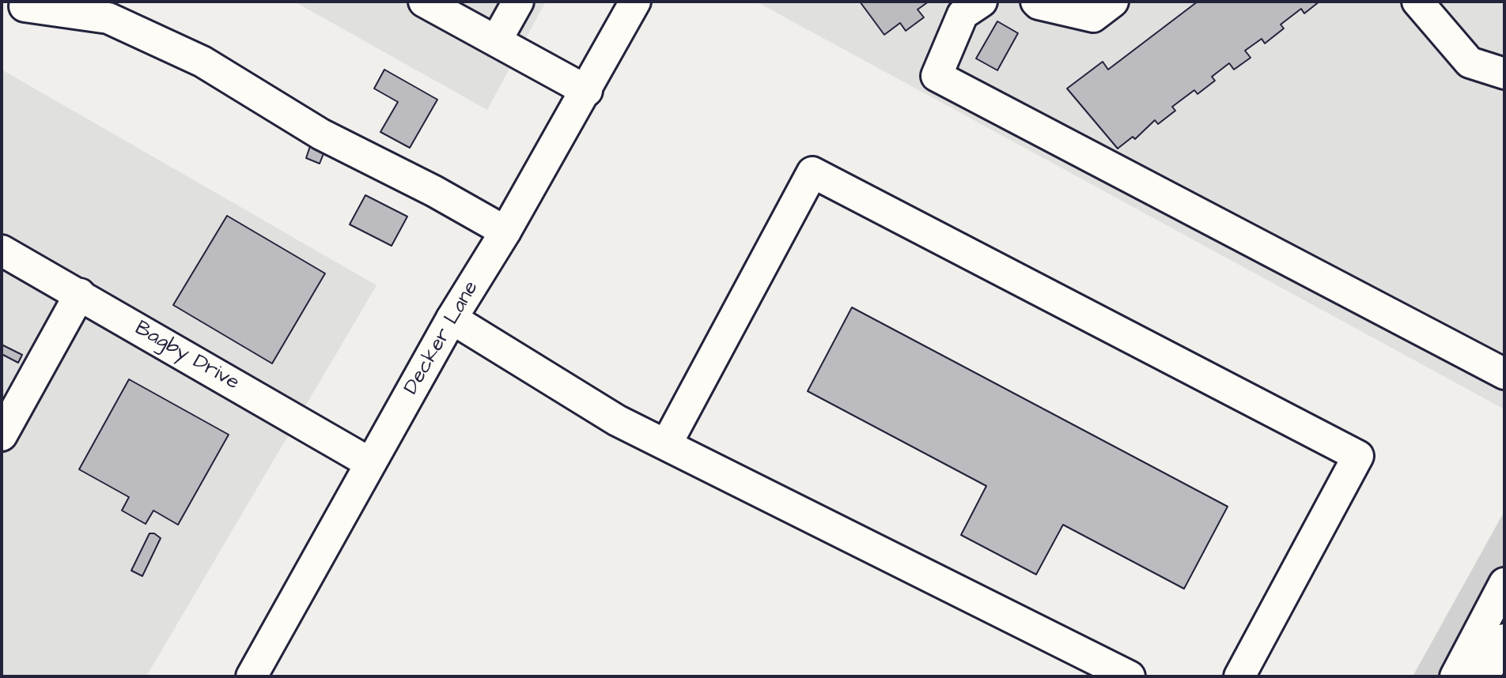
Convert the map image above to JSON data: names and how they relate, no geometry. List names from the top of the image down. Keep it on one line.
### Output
{"streets":{"main road":["Decker Lane","Bagby Drive"]},"crossings":[["Decker Lane","Bagby Drive"]]}
